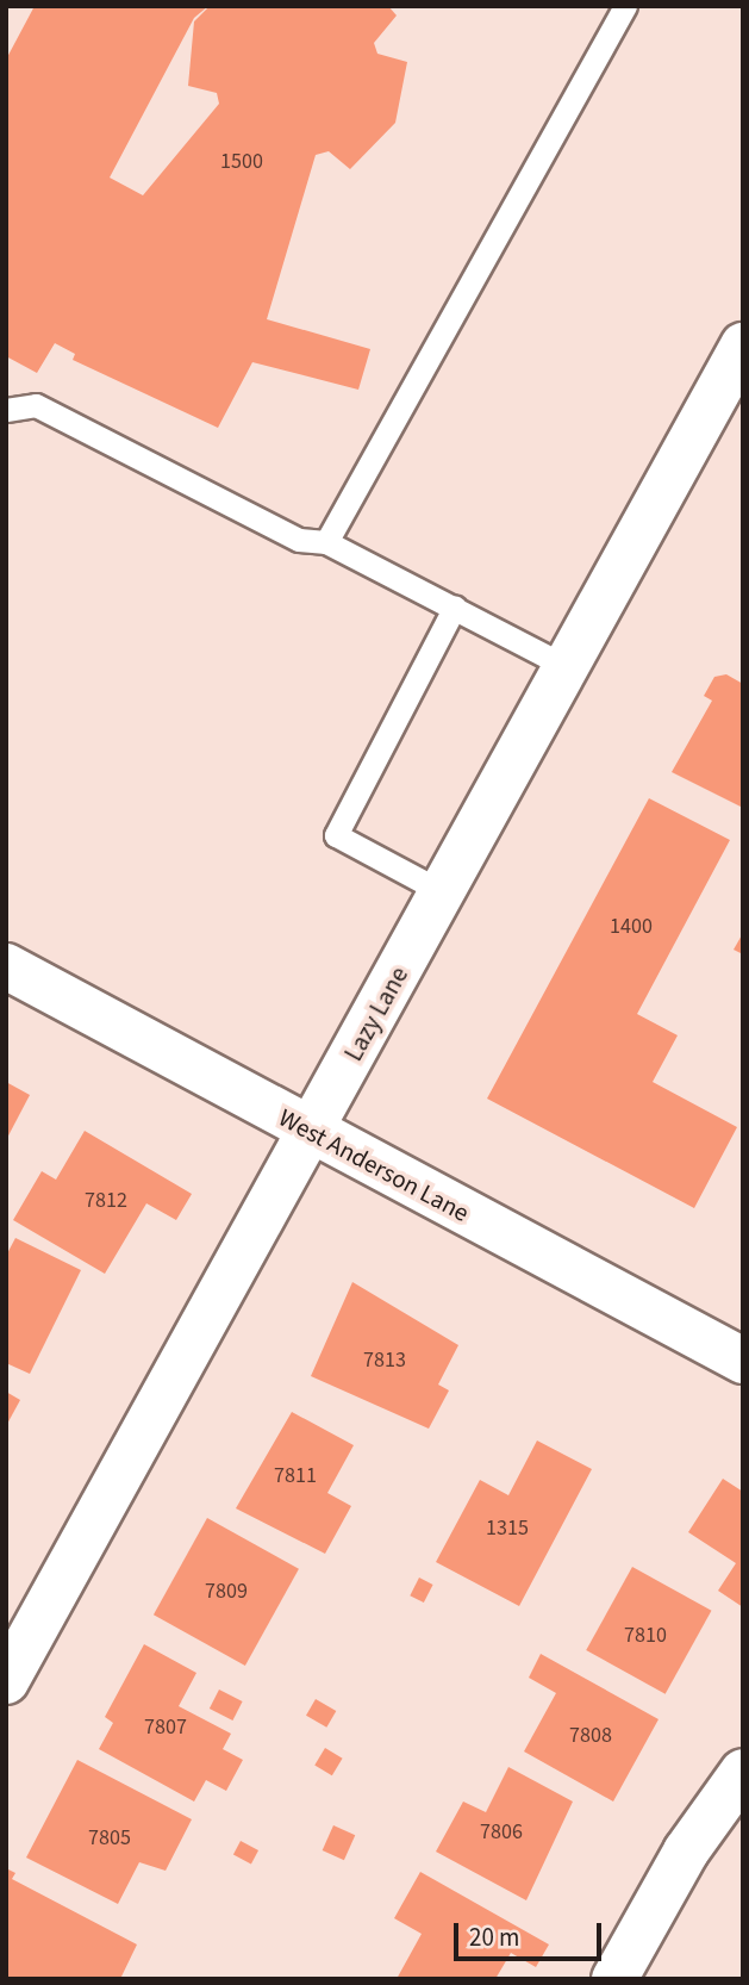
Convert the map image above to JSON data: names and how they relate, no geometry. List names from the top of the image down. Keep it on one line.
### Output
{"streets":{"street":["Lazy Lane","West Anderson Lane"]},"crossings":[["Lazy Lane","West Anderson Lane"]],"house_numbers":["1500","1400","7812","7813","7811","1315","7809","7810","7807","7808","7806","7805"],"scale_bar":"20 m"}
